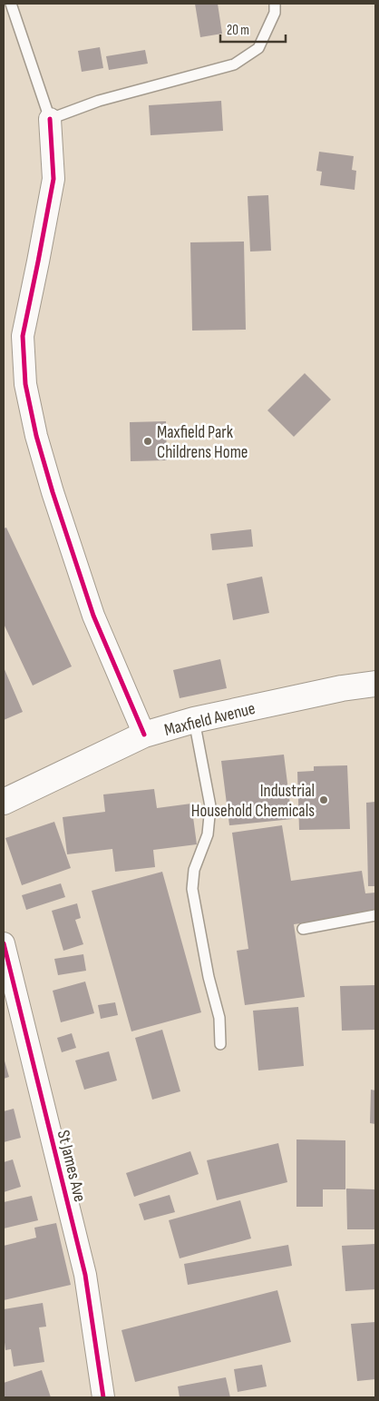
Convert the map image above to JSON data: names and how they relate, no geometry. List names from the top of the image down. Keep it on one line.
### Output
{"streets":{"main road":["Maxfield Avenue"],"street":["St James Ave"]},"places":["Maxfield Park Childrens Home","Industrial Household Chemicals"],"scale_bar":"20 m"}
